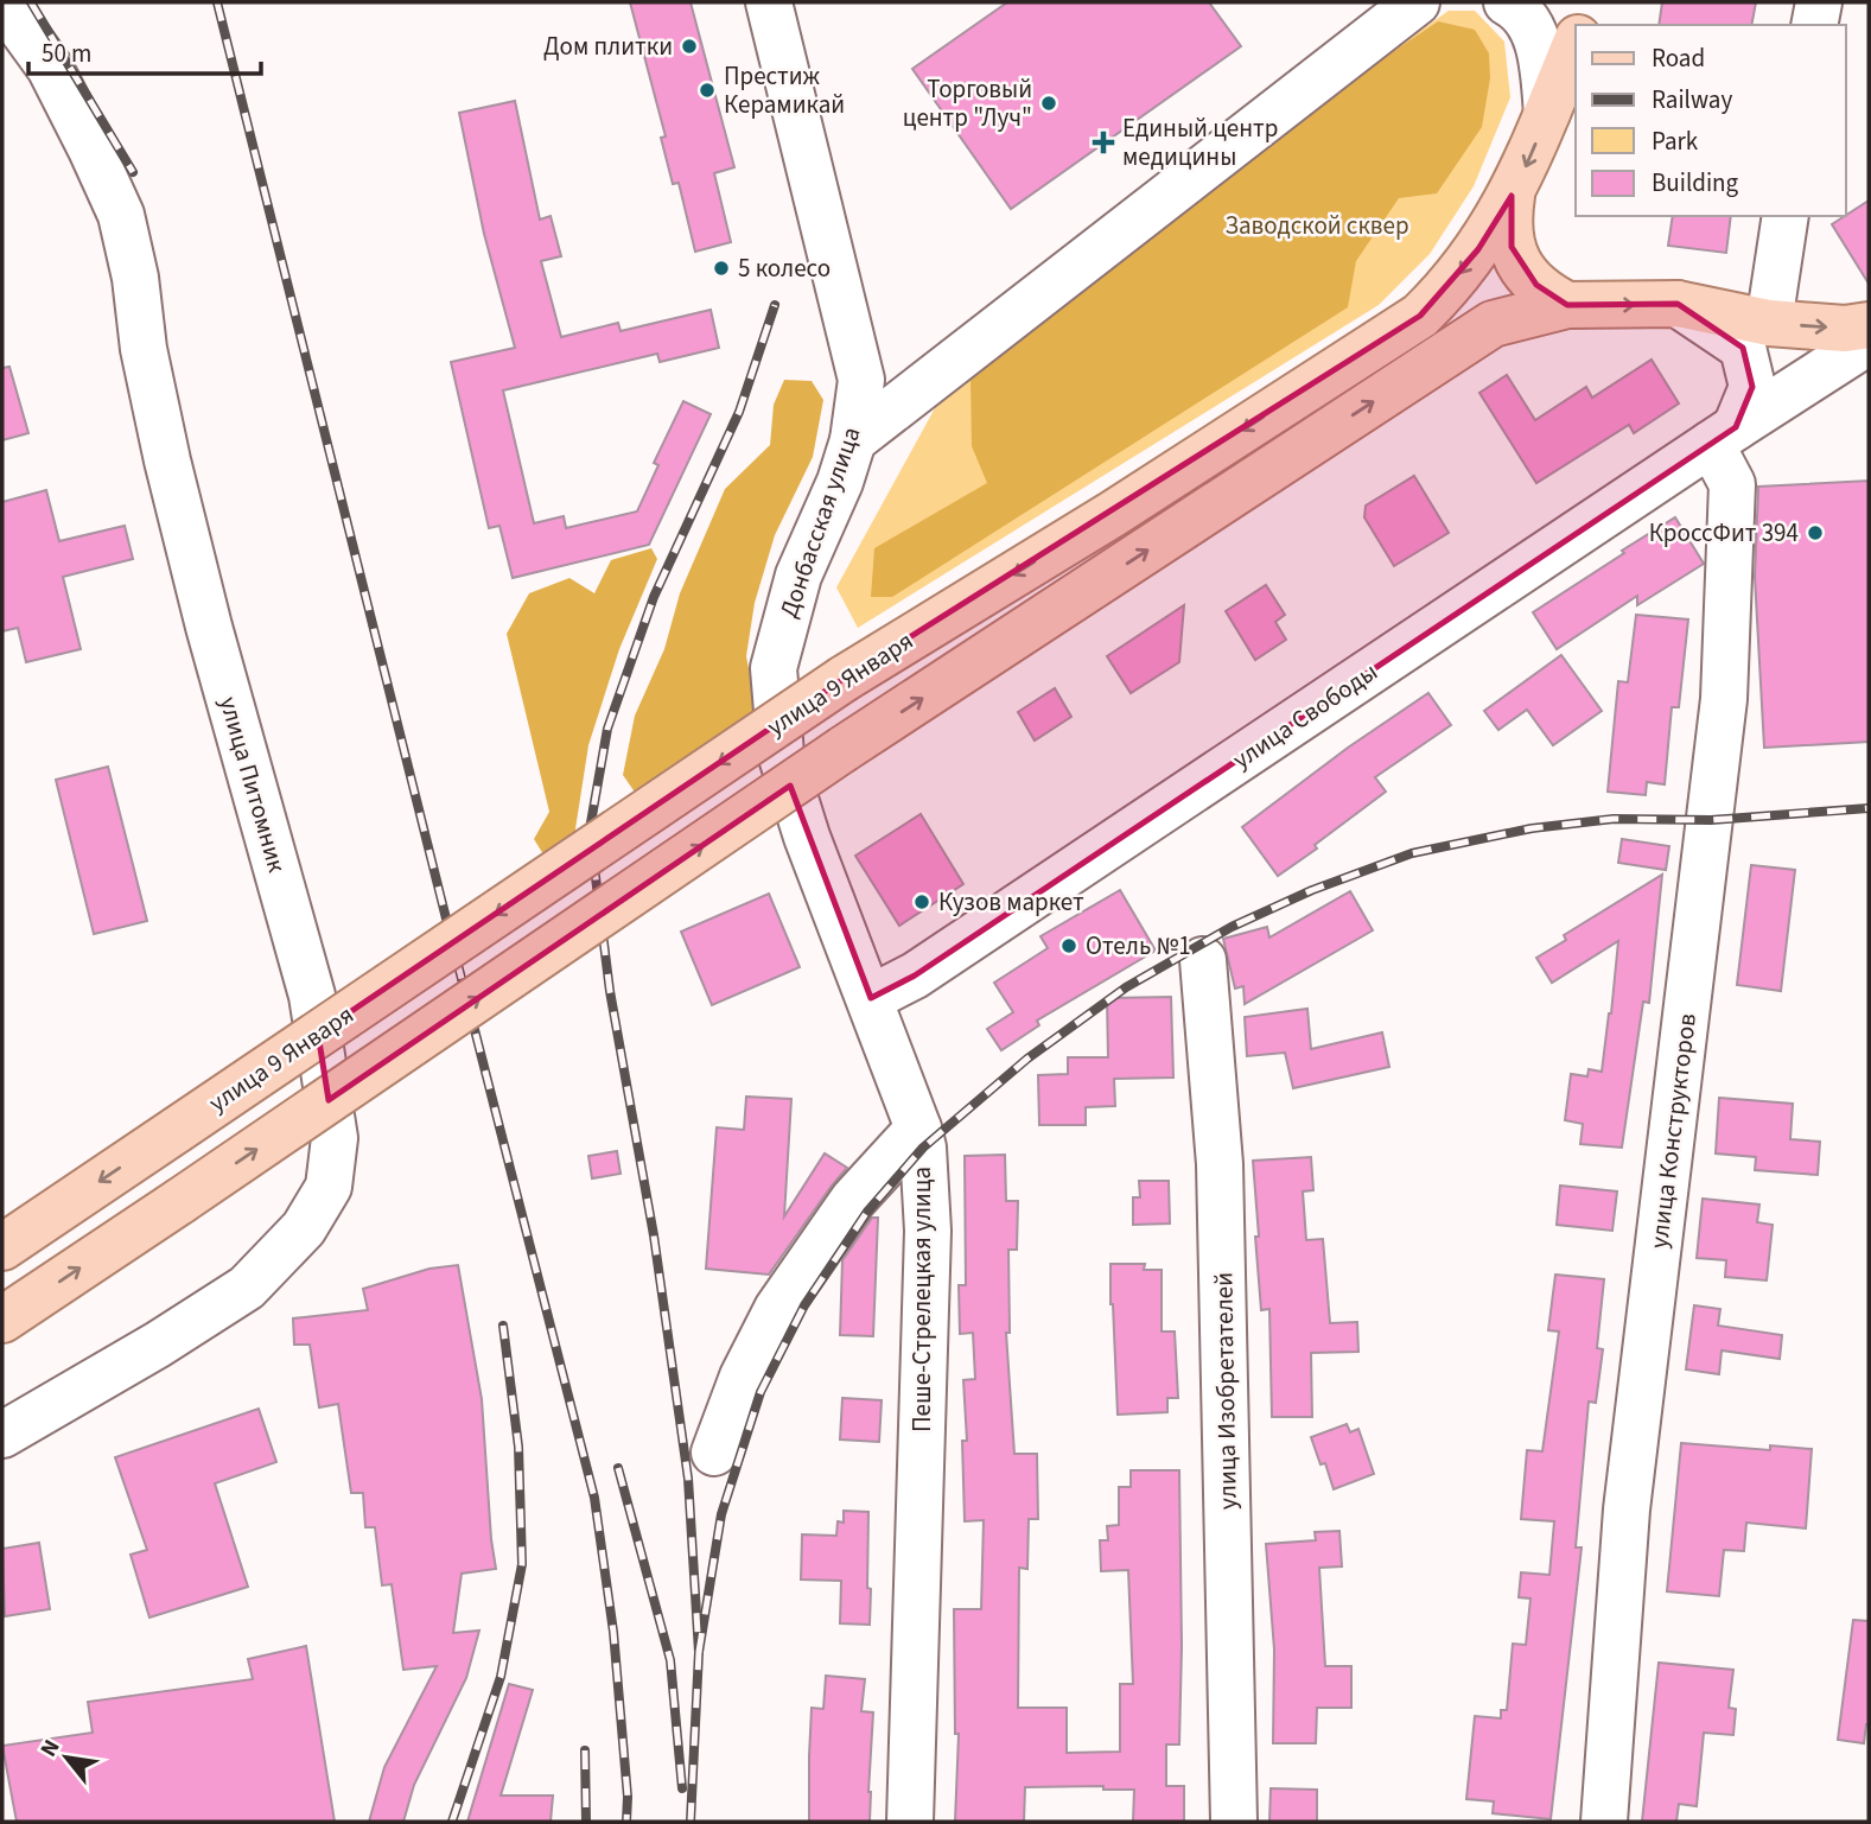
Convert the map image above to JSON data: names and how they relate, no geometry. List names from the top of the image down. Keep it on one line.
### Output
{"streets":{"main road":["улица 9 Января"],"street":["Донбасская улица","улица Свободы","улица Питомник","улица Конструкторов","Пеше-Стрелецкая улица","улица Изобретателей"]},"crossings":[["Донбасская улица","Пеше-Стрелецкая улица"],["улица Свободы","улица Конструкторов"],["улица Свободы","Пеше-Стрелецкая улица"]],"parks":["Заводской сквер"],"places":{"other":["Дом плитки","Престиж Керамикай","Торговый центр \"Луч\"","5 колесо","КроссФит 394","Кузов маркет","Отель №1"],"health":["Единый центр медицины"]},"legend":["Road","Railway","Park","Building"],"scale_bar":"50 m","north":"top left"}
